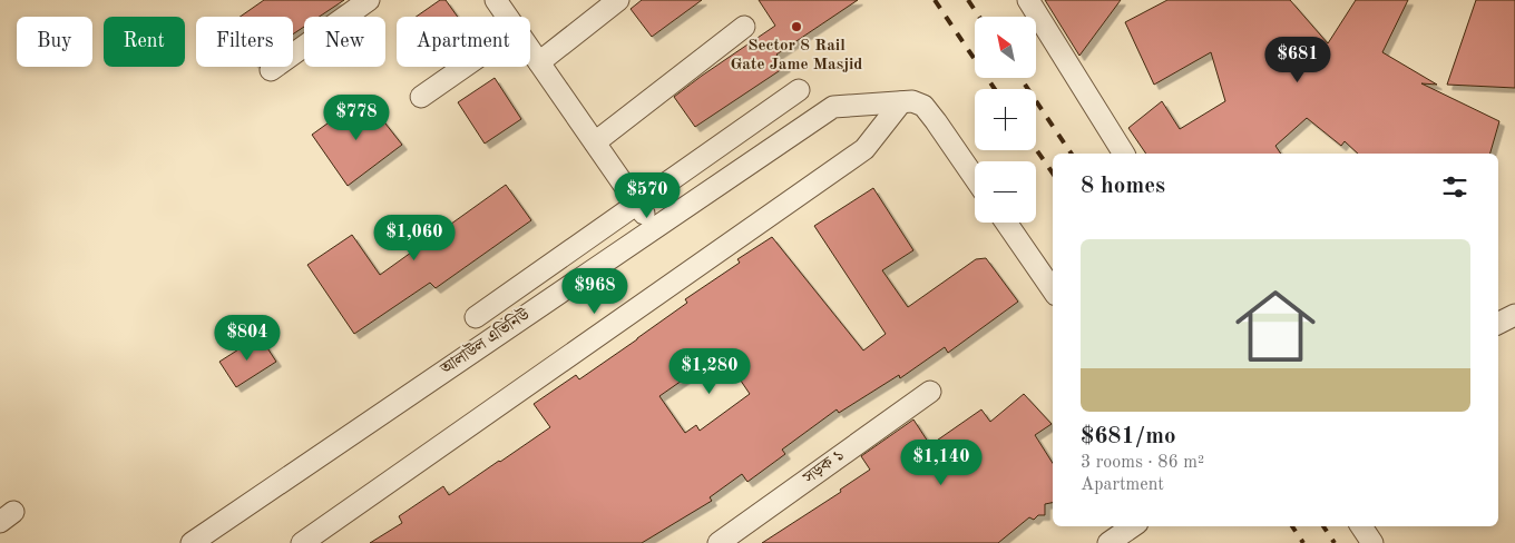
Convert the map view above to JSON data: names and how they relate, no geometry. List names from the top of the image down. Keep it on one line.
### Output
{"streets":{"street":["আলাউল এভিনিউ","সড়ক ১"]},"places":["Sector 8 Rail Gate Jame Masjid"],"north":"top left","page":{"map_buttons":["+","−"],"chip":["Buy","Rent","Filters","New","Apartment"],"price":["$681","$778","$570","$1,060","$968","$804","$1,280","$1,140"],"heading":"8 homes","list":[{"name":"$681/mo","note":"3 rooms · 86 m² · Apartment"}]}}
